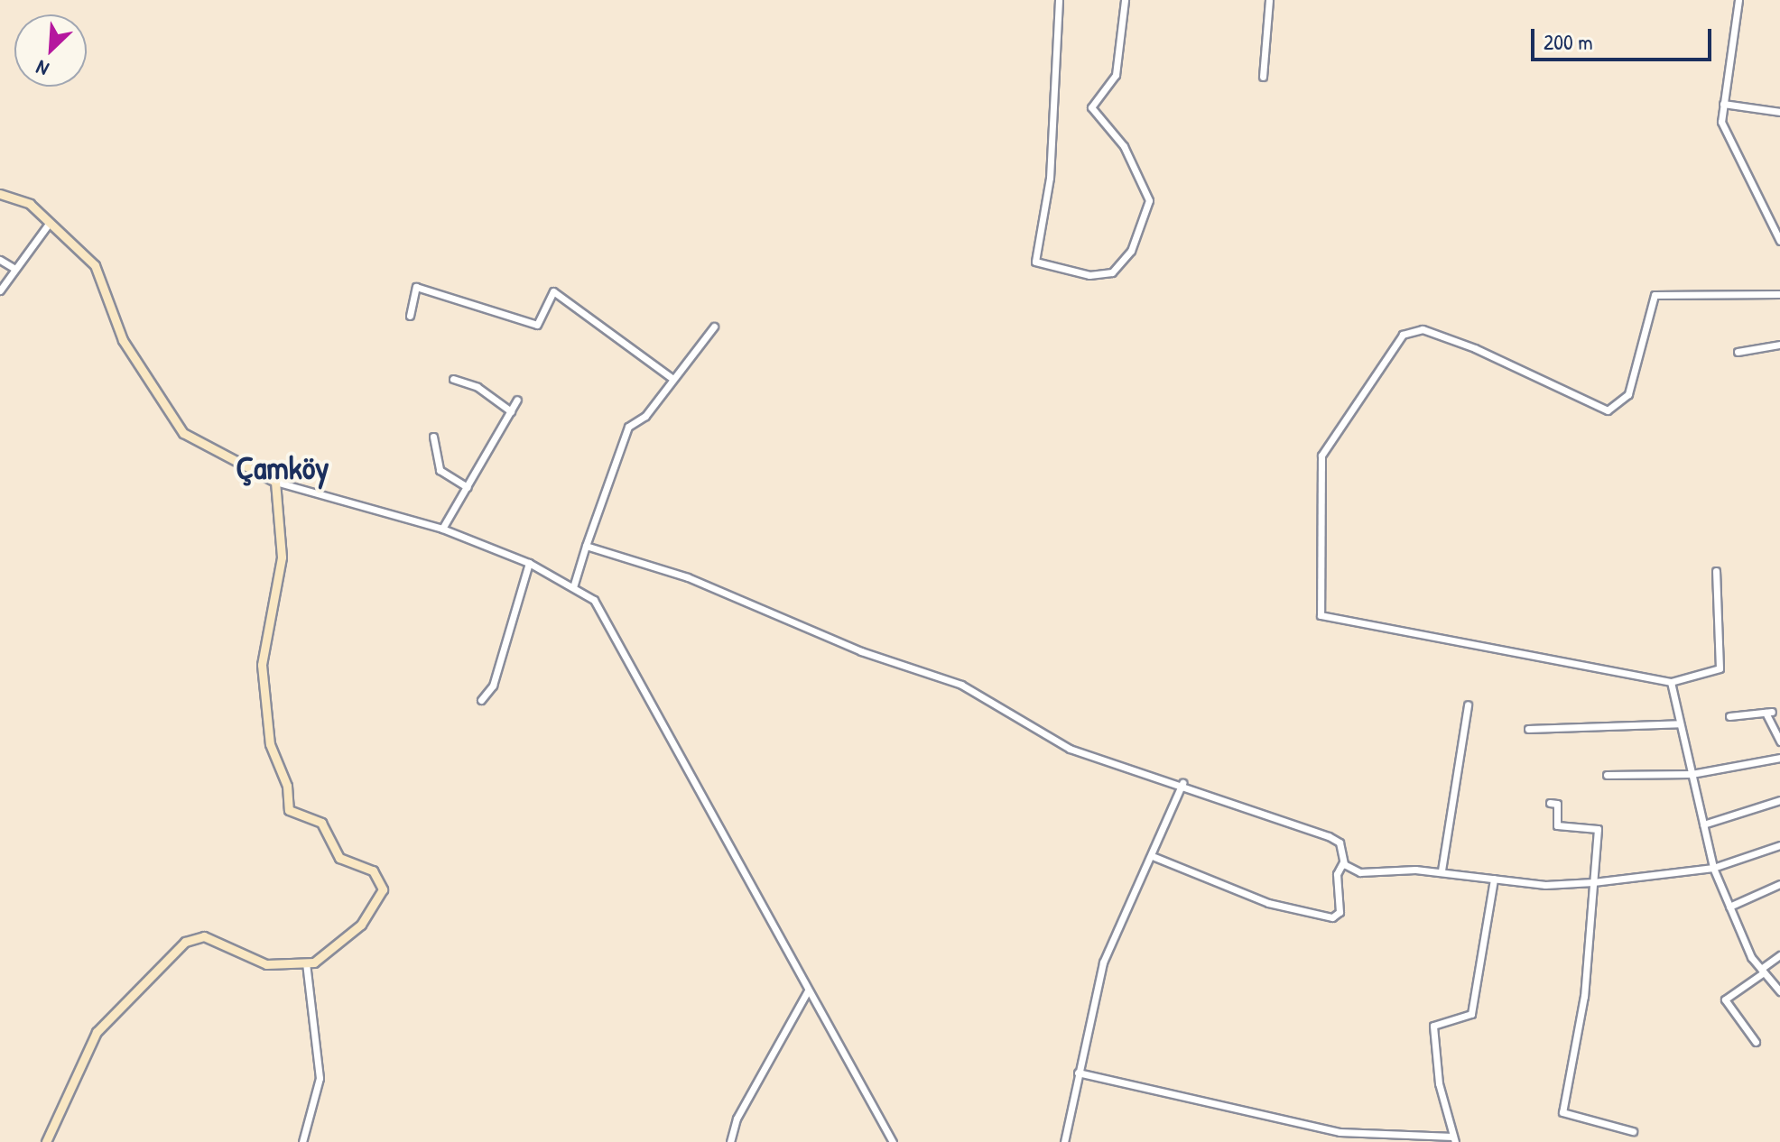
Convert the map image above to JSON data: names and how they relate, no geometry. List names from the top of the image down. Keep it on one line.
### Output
{"districts":["Çamköy"],"scale_bar":"200 m","north":"bottom left"}
